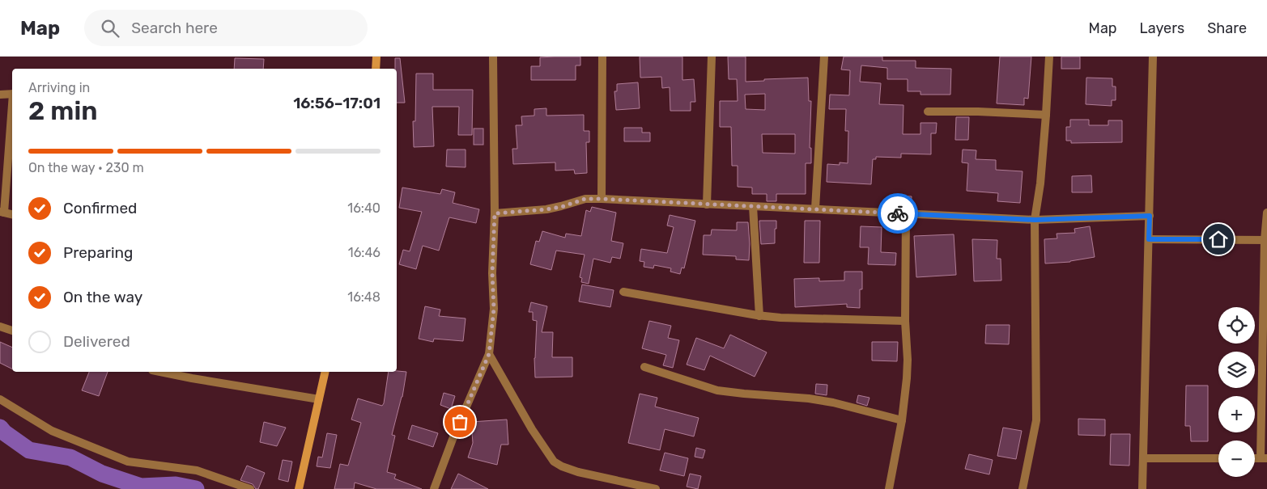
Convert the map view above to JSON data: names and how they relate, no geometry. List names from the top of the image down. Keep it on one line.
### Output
{"page":{"header":"Map","search":"Search here","nav":["Map","Layers","Share"],"heading":["2 min","Arriving in","16:56–17:01"],"bar":"On the way · 230 m","list":[["Confirmed","16:40"],["Preparing","16:46"],["On the way","16:48"],"Delivered"],"map_buttons":["+","−"]}}
